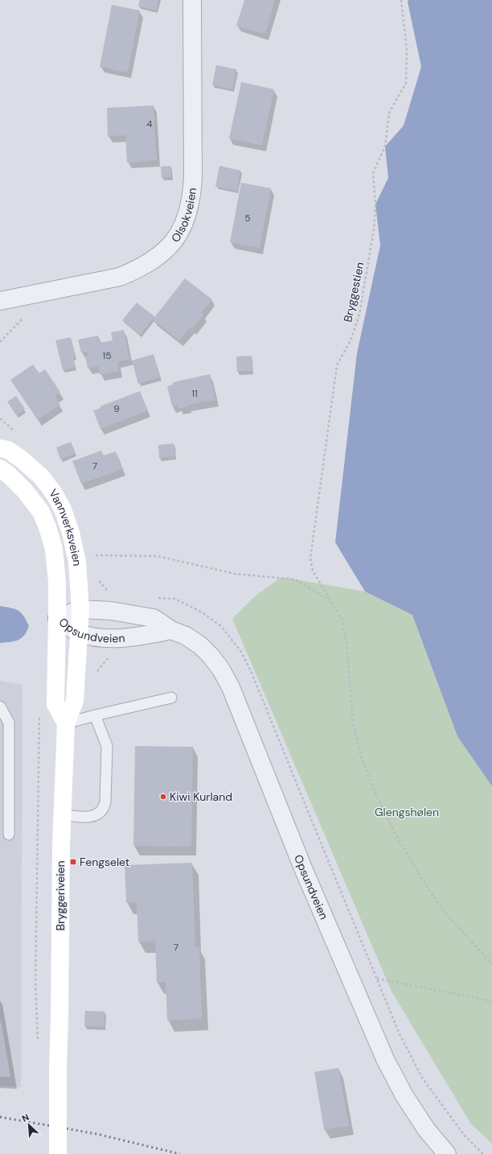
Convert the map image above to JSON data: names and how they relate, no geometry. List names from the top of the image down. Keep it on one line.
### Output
{"streets":{"main road":["Vannverksveien","Bryggeriveien"],"street":["Olsokveien","Opsundveien"],"path":["Bryggestien"]},"crossings":[["Vannverksveien","Opsundveien"],["Vannverksveien","Bryggeriveien"],["Opsundveien","Bryggeriveien"]],"parks":["Glengshølen"],"places":{"other":["Kiwi Kurland"],"transit":["Fengselet"]},"house_numbers":["4","5","15","11","9","7","7"],"north":"top left"}
